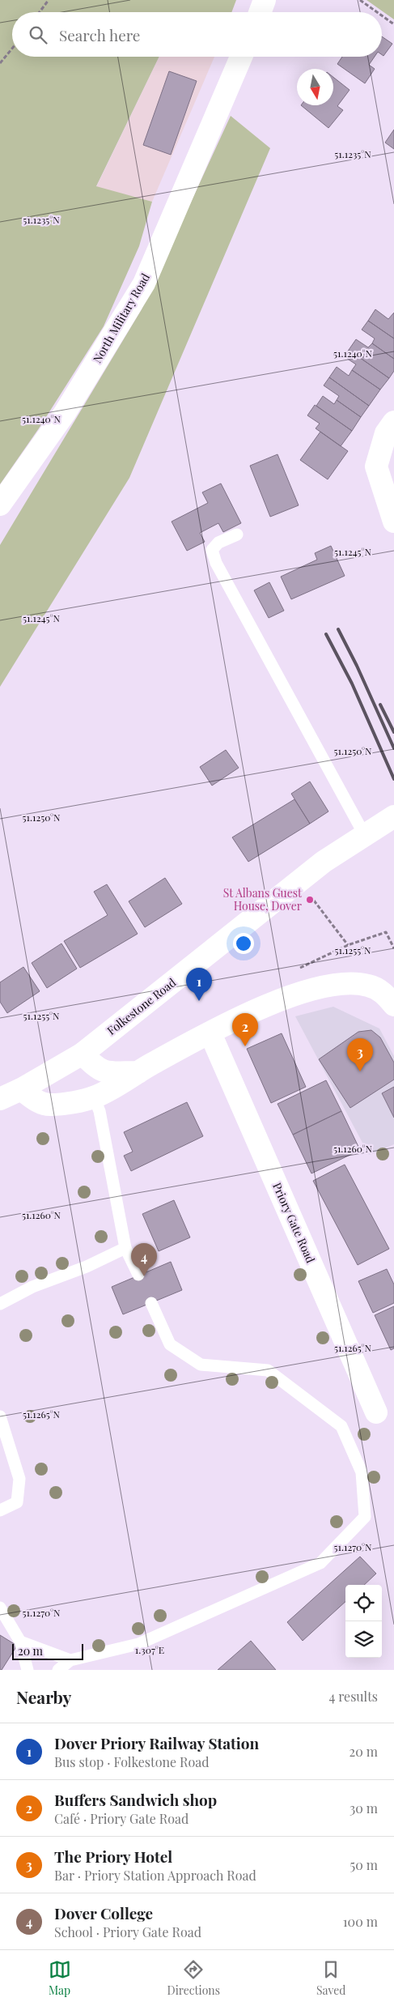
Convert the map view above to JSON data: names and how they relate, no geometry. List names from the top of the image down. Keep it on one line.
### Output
{"streets":{"street":["North Military Road","Folkestone Road","Priory Gate Road"]},"places":["St Albans Guest House, Dover"],"scale_bar":"20 m","north":"bottom","page":{"search":"Search here","pins":["1","2","3","4"],"scale":"20 m","heading":["Nearby","4 results"],"list":[{"mark":"1","name":"Dover Priory Railway Station","note":"Bus stop · Folkestone Road","value":"20 m"},{"mark":"2","name":"Buffers Sandwich shop","note":"Café · Priory Gate Road","value":"30 m"},{"mark":"3","name":"The Priory Hotel","note":"Bar · Priory Station Approach Road","value":"50 m"},{"mark":"4","name":"Dover College","note":"School · Priory Gate Road","value":"100 m"}],"nav":["Map","Directions","Saved"]},"coordinates":["51.1235°N","51.1240°N","51.1245°N","51.1250°N","51.1255°N","51.1260°N","51.1265°N","51.1270°N","1.307°E"]}
